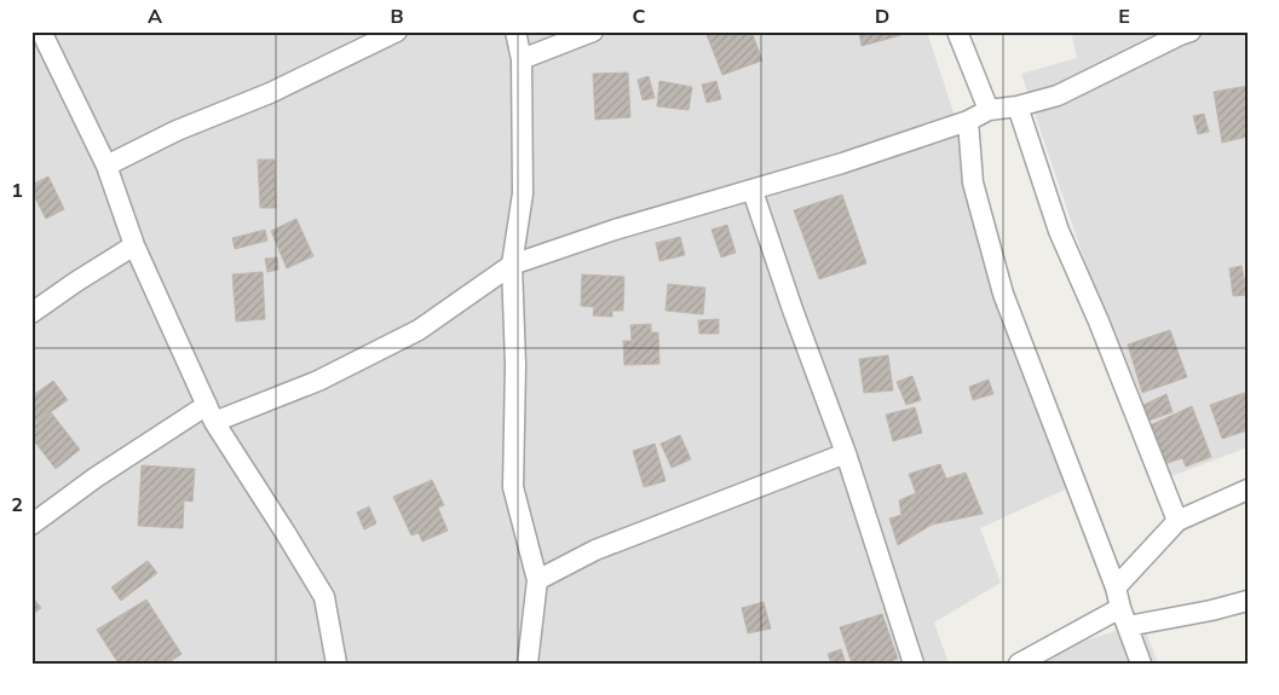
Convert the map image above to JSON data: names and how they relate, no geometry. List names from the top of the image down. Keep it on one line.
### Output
{"grid":{"columns":["A","B","C","D","E"],"rows":["1","2"]}}
